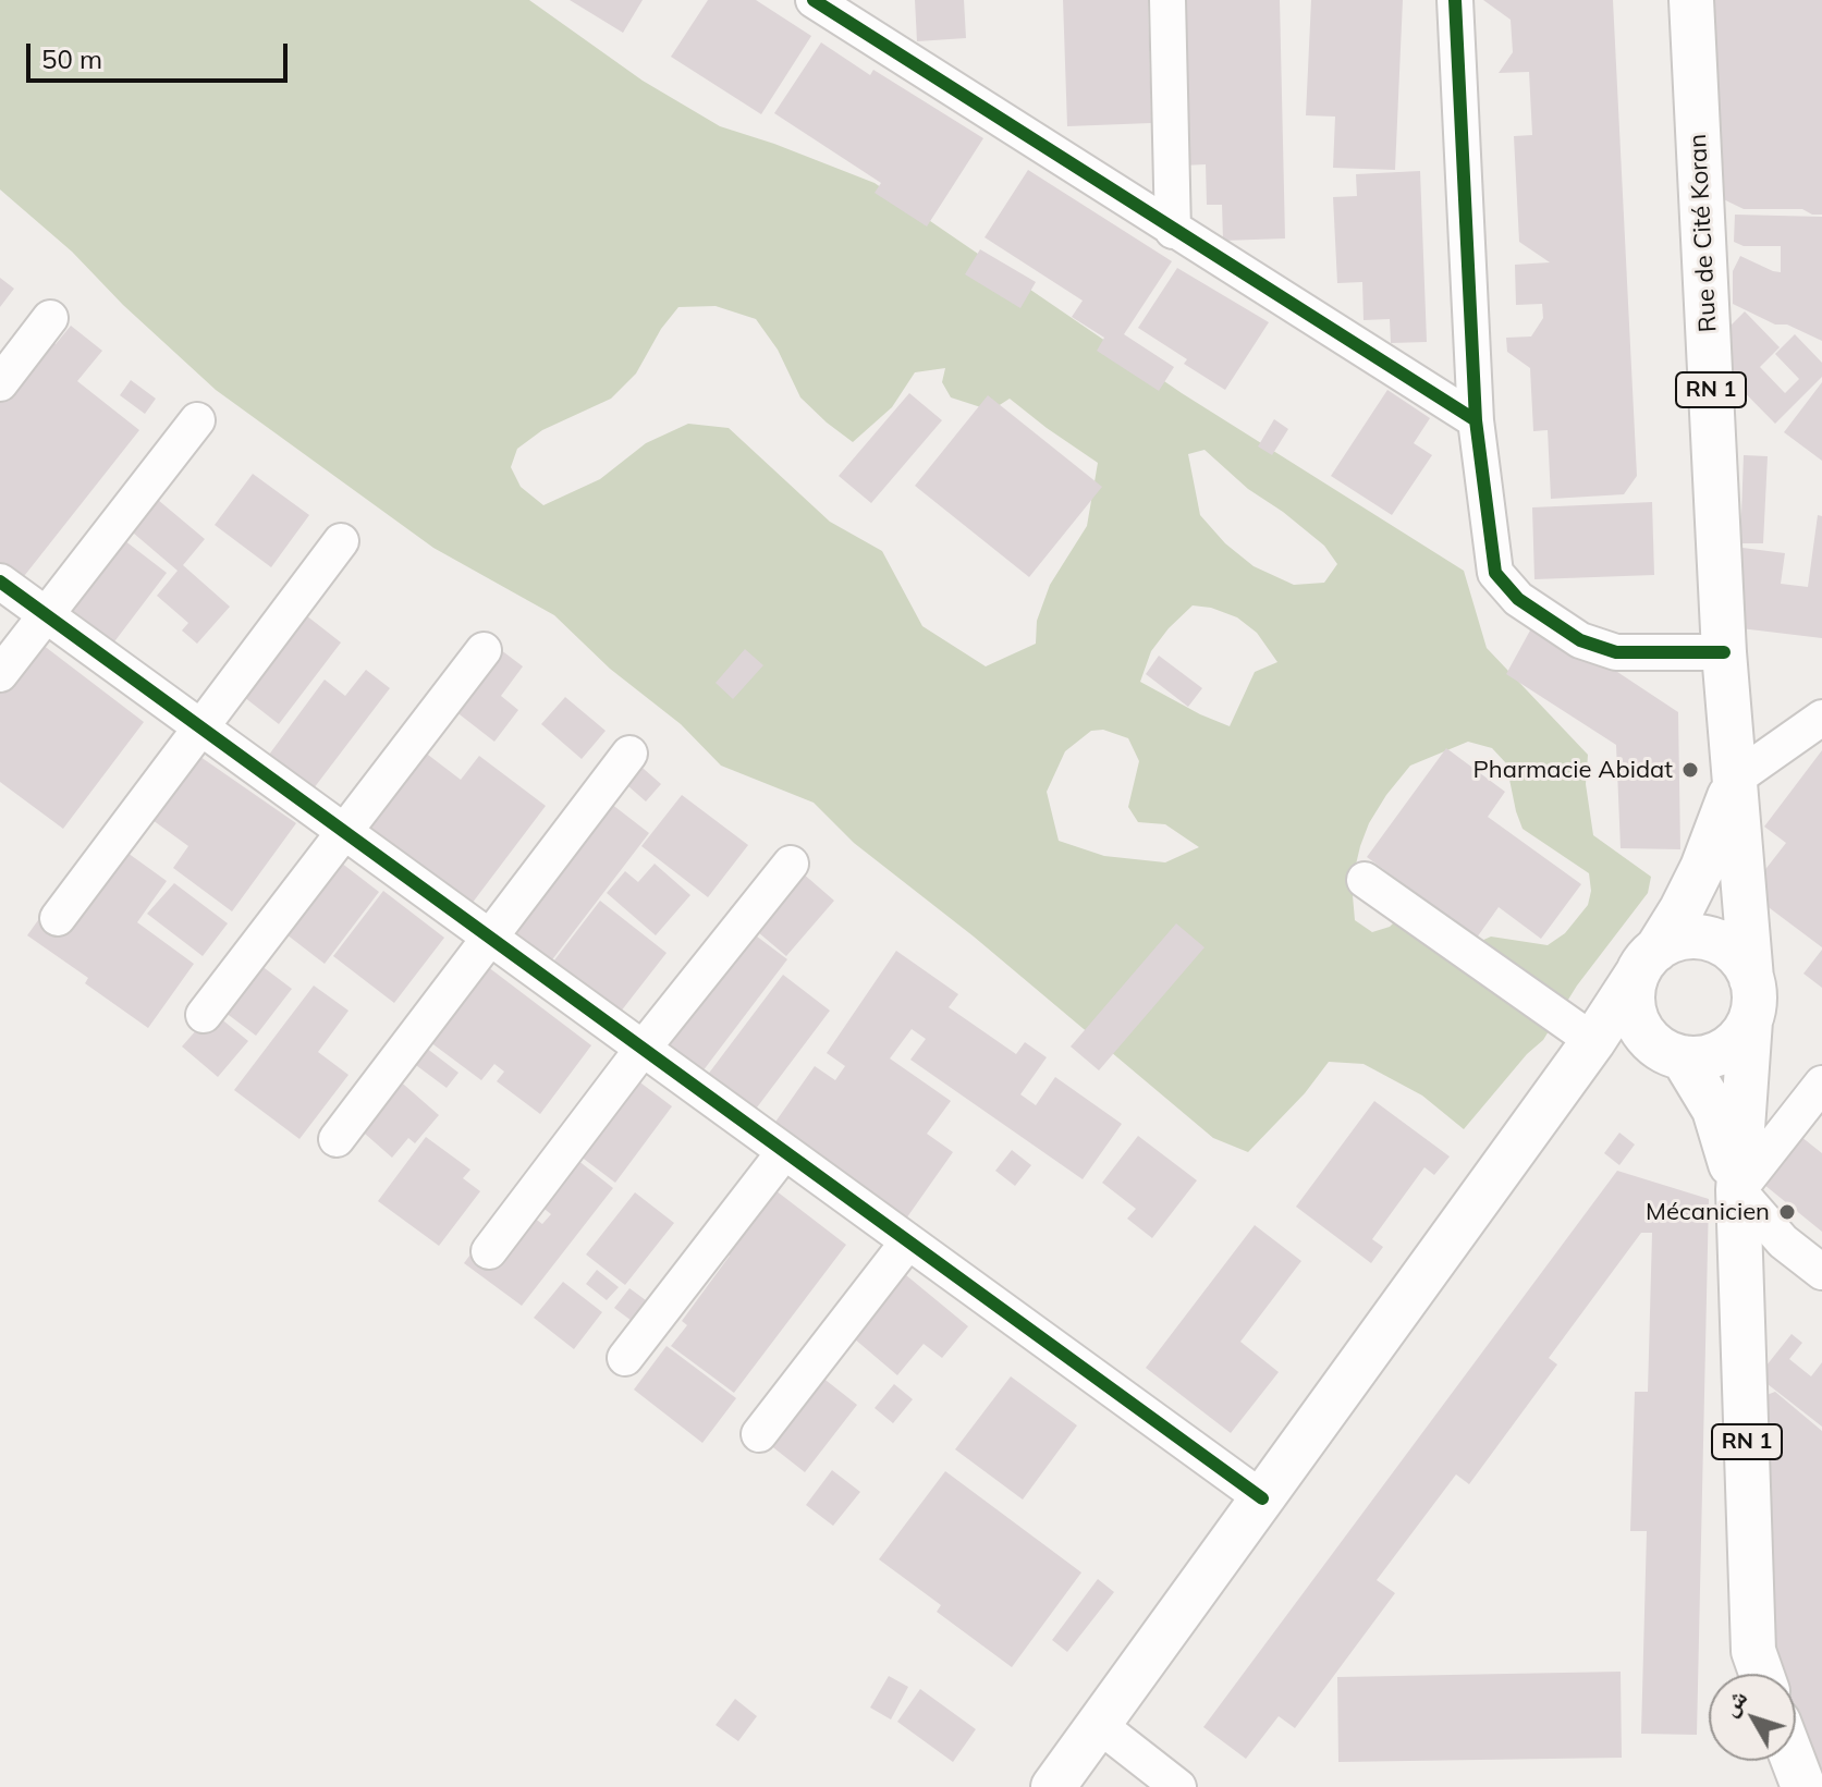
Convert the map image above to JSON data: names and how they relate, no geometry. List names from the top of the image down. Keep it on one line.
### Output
{"streets":{"main road":["Rue de Cité Koran","RN 1"]},"crossings":[["Rue de Cité Koran","RN 1"]],"places":["Pharmacie Abidat","Mécanicien"],"scale_bar":"50 m","north":"top left"}
